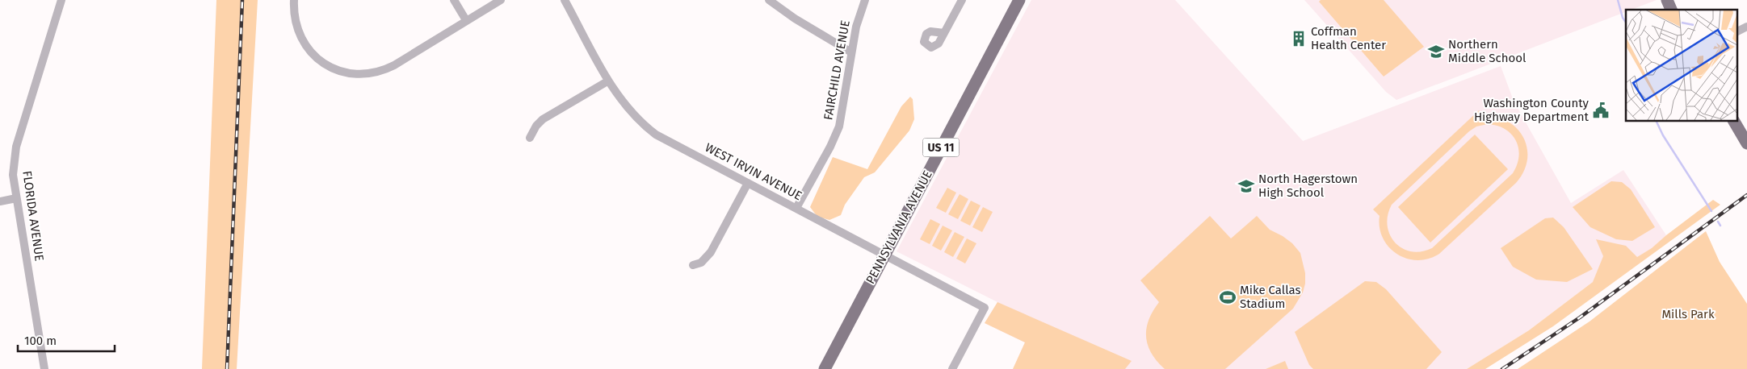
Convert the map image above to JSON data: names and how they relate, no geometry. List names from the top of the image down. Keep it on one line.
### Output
{"streets":{"main road":["US 11","PENNSYLVANIA AVENUE"],"street":["FAIRCHILD AVENUE","WEST IRVIN AVENUE","FLORIDA AVENUE"]},"crossings":[["FAIRCHILD AVENUE","WEST IRVIN AVENUE"],["WEST IRVIN AVENUE","PENNSYLVANIA AVENUE"]],"parks":["Mills Park"],"places":{"building":["Coffman Health Center"],"school or university":["Northern Middle School","North Hagerstown High School"],"public building":["Washington County Highway Department"],"sports":["Mike Callas Stadium"]},"scale_bar":"100 m"}
